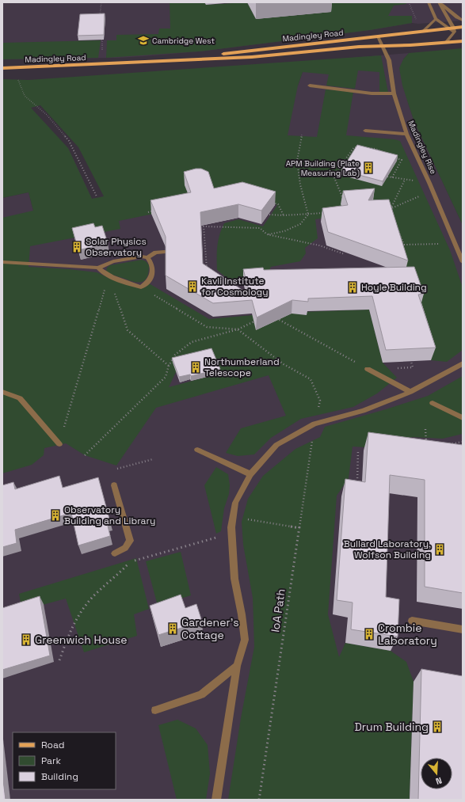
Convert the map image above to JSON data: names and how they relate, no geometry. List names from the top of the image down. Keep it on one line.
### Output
{"streets":{"main road":["Madingley Road"],"street":["Madingley Rise"],"path":["IoA Path"]},"crossings":[["Madingley Road","Madingley Rise"]],"places":{"school or university":["Cambridge West"],"building":["APM Building (Plate Measuring Lab)","Solar Physics Observatory","Kavli Institute for Cosmology","Hoyle Building","Northumberland Telescope","Observatory Building and Library","Bullard Laboratory, Wolfson Building","Gardener's Cottage","Crombie Laboratory","Greenwich House","Drum Building"]},"legend":["Road","Park","Building"],"north":"bottom"}
